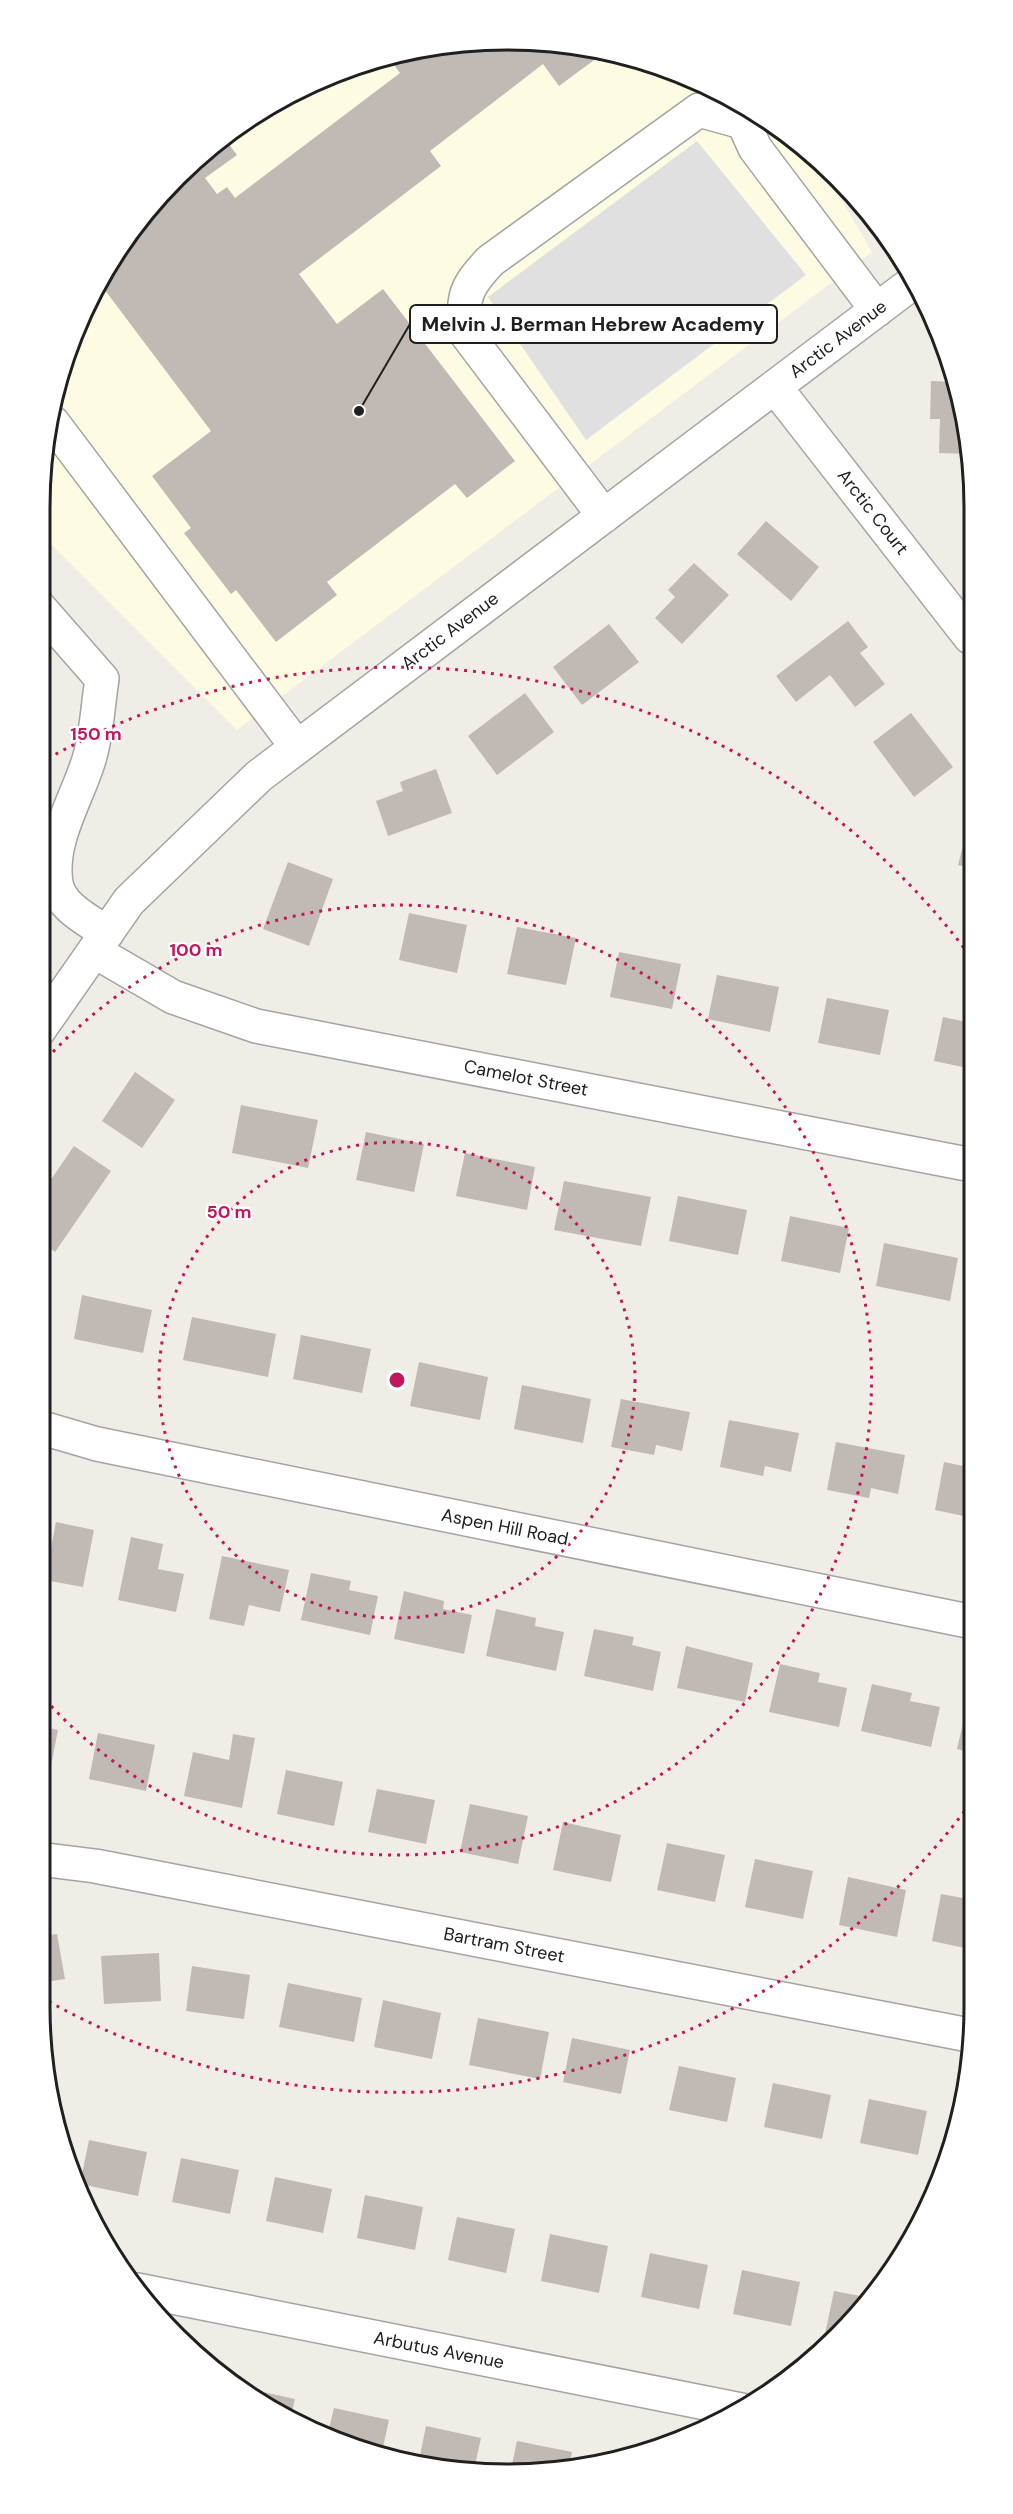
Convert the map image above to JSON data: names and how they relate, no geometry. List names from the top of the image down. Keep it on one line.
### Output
{"streets":{"street":["Arctic Avenue","Arctic Court","Camelot Street","Aspen Hill Road","Bartram Street","Arbutus Avenue"]},"crossings":[["Arctic Avenue","Arctic Court"],["Arctic Avenue","Camelot Street"]],"places":["Melvin J. Berman Hebrew Academy"],"rings":["150 m","100 m","50 m"]}
